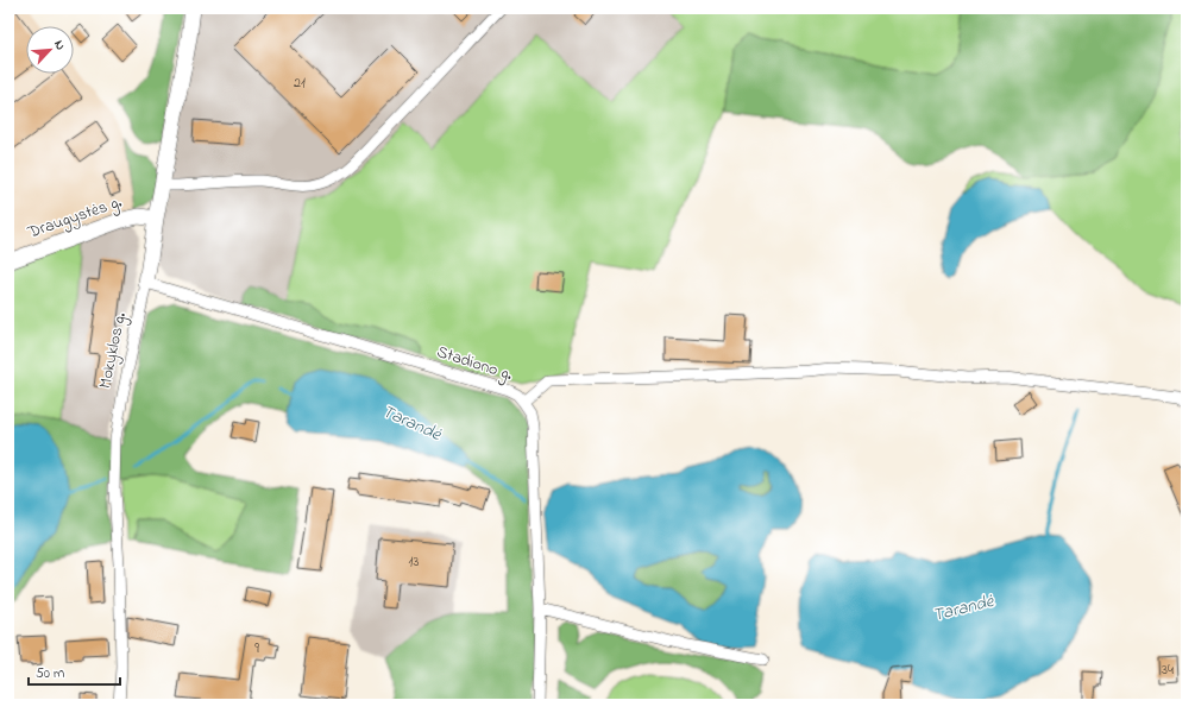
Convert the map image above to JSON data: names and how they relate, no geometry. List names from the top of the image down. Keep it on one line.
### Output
{"streets":{"street":["Draugystės g.","Mokyklos g.","Stadiono g."]},"crossings":[["Draugystės g.","Mokyklos g."],["Mokyklos g.","Stadiono g."]],"water":["Tarandė"],"house_numbers":["21","13","9","34"],"scale_bar":"50 m","north":"top right"}
